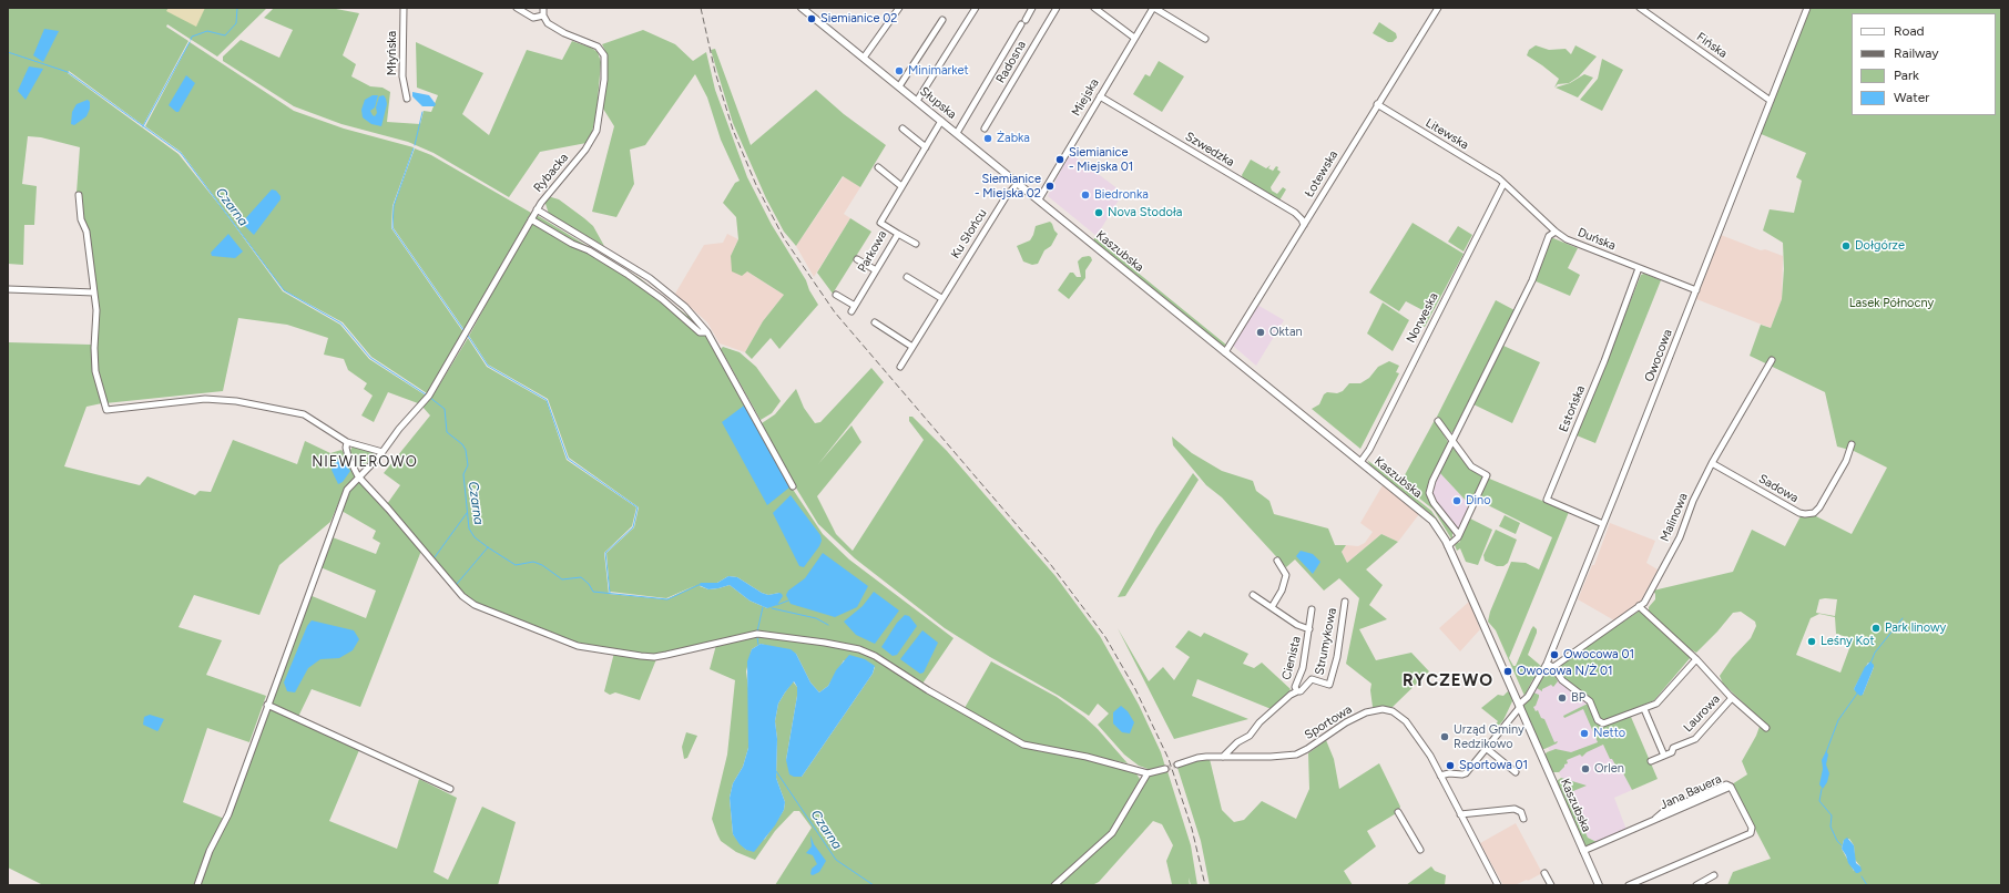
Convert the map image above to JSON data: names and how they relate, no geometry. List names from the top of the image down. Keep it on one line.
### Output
{"streets":{"main road":["Słupska","Kaszubska"],"street":["Fińska","Młyńska","Radosna","Miejska","Litewska","Szwedzka","Rybacka","Łotewska","Ku Słońcu","Duńska","Parkowa","Norweska","Owocowa","Estońska","Sadowa","Malinowa","Strumykowa","Cienista","Laurowa","Sportowa","Jana Bauera"]},"crossings":[["Fińska","Owocowa"],["Miejska","Słupska"],["Miejska","Szwedzka"],["Miejska","Kaszubska"],["Słupska","Ku Słońcu"],["Słupska","Parkowa"],["Słupska","Kaszubska"],["Litewska","Łotewska"],["Litewska","Duńska"],["Litewska","Norweska"],["Szwedzka","Łotewska"],["Łotewska","Kaszubska"],["Duńska","Norweska"],["Duńska","Owocowa"],["Duńska","Estońska"],["Kaszubska","Norweska"],["Kaszubska","Owocowa"],["Kaszubska","Jana Bauera"],["Owocowa","Estońska"],["Owocowa","Sportowa"],["Sadowa","Malinowa"],["Strumykowa","Cienista"],["Cienista","Sportowa"]],"districts":["NIEWIEROWO","RYCZEWO"],"water":["Czarna"],"parks":["Lasek Północny"],"places":["Siemianice 02","Minimarket","Żabka","Siemianice - Miejska 01","Siemianice - Miejska 02","Biedronka","Nova Stodoła","Dołgórze","Oktan","Dino","Park linowy","Leśny Kot","Owocowa 01","Owocowa N/Ż 01","BP","Netto","Urząd Gminy Redzikowo","Sportowa 01","Orlen"],"legend":["Road","Railway","Park","Water"]}
